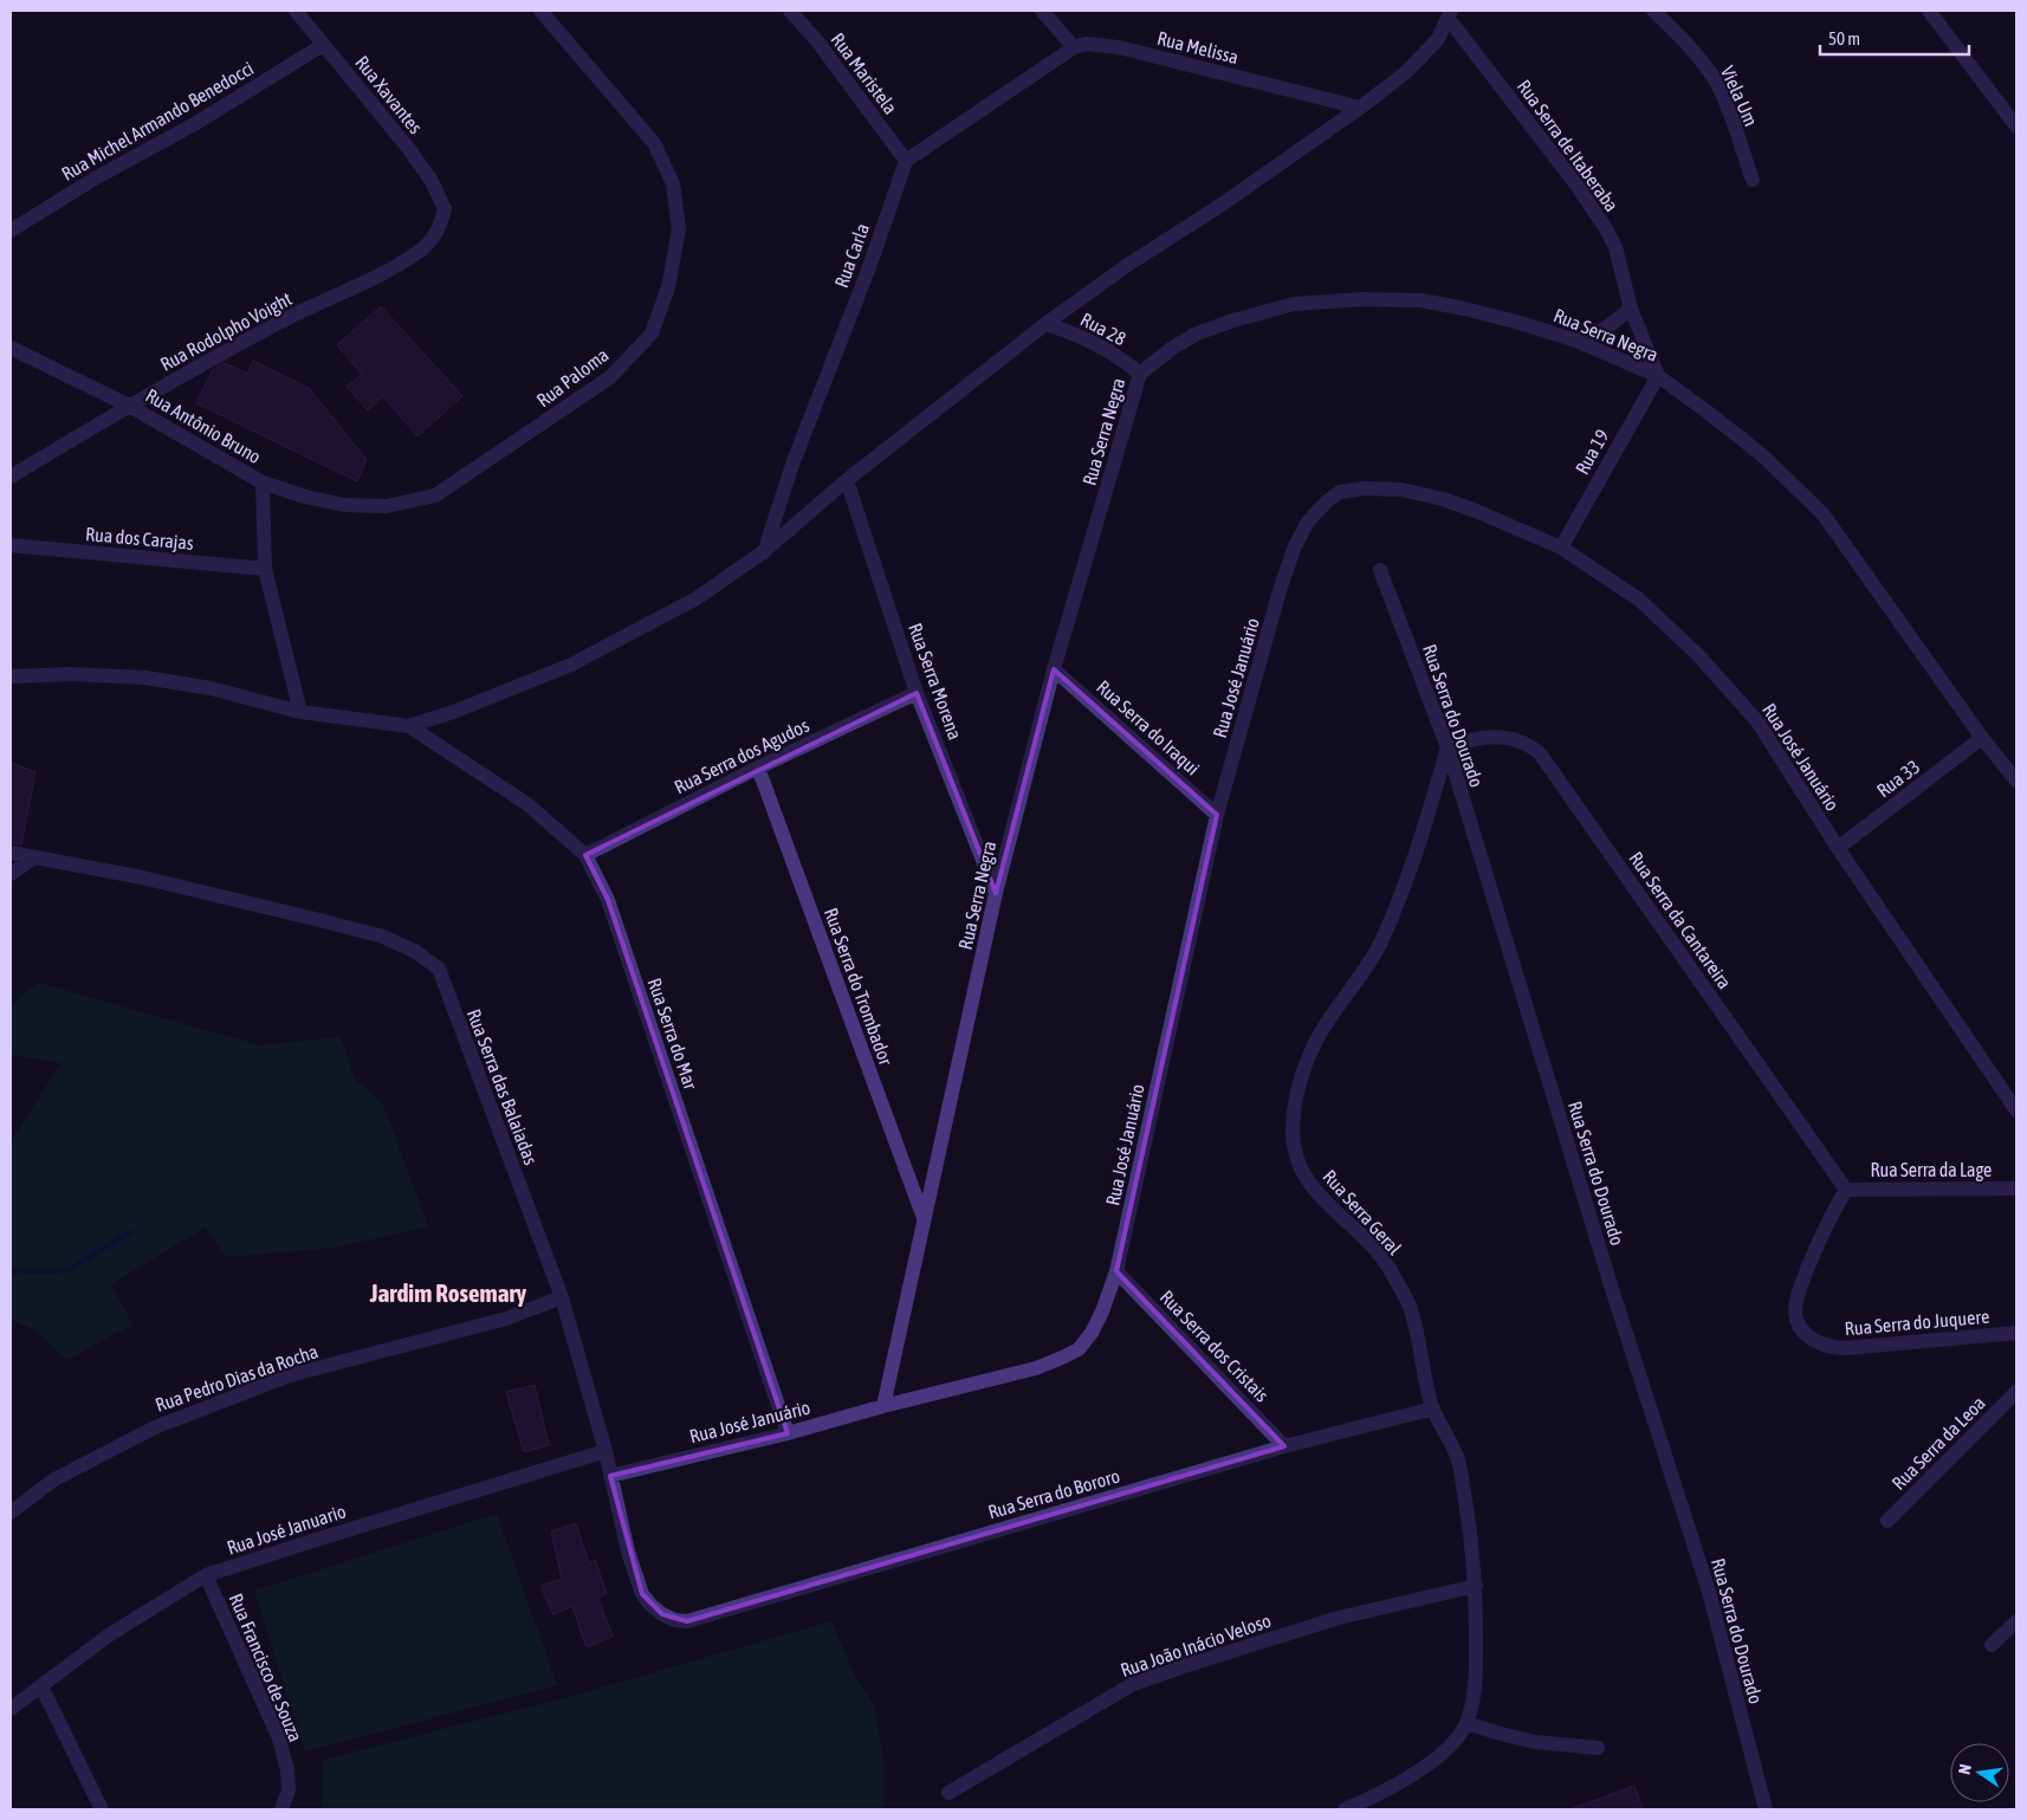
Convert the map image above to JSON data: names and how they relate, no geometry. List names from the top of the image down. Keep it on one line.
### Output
{"streets":{"street":["Rua Melissa","Rua Maristela","Rua Xavantes","Viela Um","Rua Michel Armando Benedocci","Rua Serra de Itaberaba","Rua Carla","Rua 28","Rua Rodolpho Voight","Rua Serra Negra","Rua Paloma","Rua Antônio Bruno","Rua 19","Rua dos Carajas","Rua José Januário","Rua Serra Morena","Rua Serra do Dourado","Rua Serra do Iraqui","Rua Serra dos Agudos","Rua 33","Rua Serra da Cantareira","Rua Serra do Trombador","Rua Serra do Mar","Rua Serra das Balaiadas","Rua Serra da Lage","Rua Serra Geral","Rua Serra do Juquere","Rua Serra dos Cristais","Rua Pedro Dias da Rocha","Rua Serra da Leoa","Rua Serra do Bororo","Rua José Januario","Rua João Inácio Veloso","Rua Francisco de Souza"]},"crossings":[["Rua Maristela","Rua Carla"],["Rua Xavantes","Rua Michel Armando Benedocci"],["Rua Xavantes","Rua Rodolpho Voight"],["Rua Serra de Itaberaba","Rua Serra Negra"],["Rua Serra de Itaberaba","Rua 19"],["Rua 28","Rua Serra Negra"],["Rua Rodolpho Voight","Rua Antônio Bruno"],["Rua Serra Negra","Rua 19"],["Rua Serra Negra","Rua José Januário"],["Rua Serra Negra","Rua Serra Morena"],["Rua Serra Negra","Rua Serra do Iraqui"],["Rua Serra Negra","Rua 33"],["Rua Serra Negra","Rua Serra do Trombador"],["Rua Paloma","Rua Antônio Bruno"],["Rua Antônio Bruno","Rua dos Carajas"],["Rua 19","Rua José Januário"],["Rua José Januário","Rua Serra do Iraqui"],["Rua José Januário","Rua 33"],["Rua José Januário","Rua Serra do Mar"],["Rua José Januário","Rua Serra das Balaiadas"],["Rua José Januário","Rua Serra dos Cristais"],["Rua Serra Morena","Rua Serra dos Agudos"],["Rua Serra do Dourado","Rua Serra da Cantareira"],["Rua Serra do Dourado","Rua Serra Geral"],["Rua Serra dos Agudos","Rua Serra do Trombador"],["Rua Serra dos Agudos","Rua Serra do Mar"],["Rua Serra da Cantareira","Rua Serra da Lage"],["Rua Serra da Cantareira","Rua Serra Geral"],["Rua Serra da Cantareira","Rua Serra do Juquere"],["Rua Serra das Balaiadas","Rua Pedro Dias da Rocha"],["Rua Serra das Balaiadas","Rua Serra do Bororo"],["Rua Serra das Balaiadas","Rua José Januario"],["Rua Serra da Lage","Rua Serra do Juquere"],["Rua Serra Geral","Rua Serra do Bororo"],["Rua Serra Geral","Rua João Inácio Veloso"],["Rua Serra dos Cristais","Rua Serra do Bororo"],["Rua José Januario","Rua Francisco de Souza"]],"districts":["Jardim Rosemary"],"scale_bar":"50 m","north":"left"}
